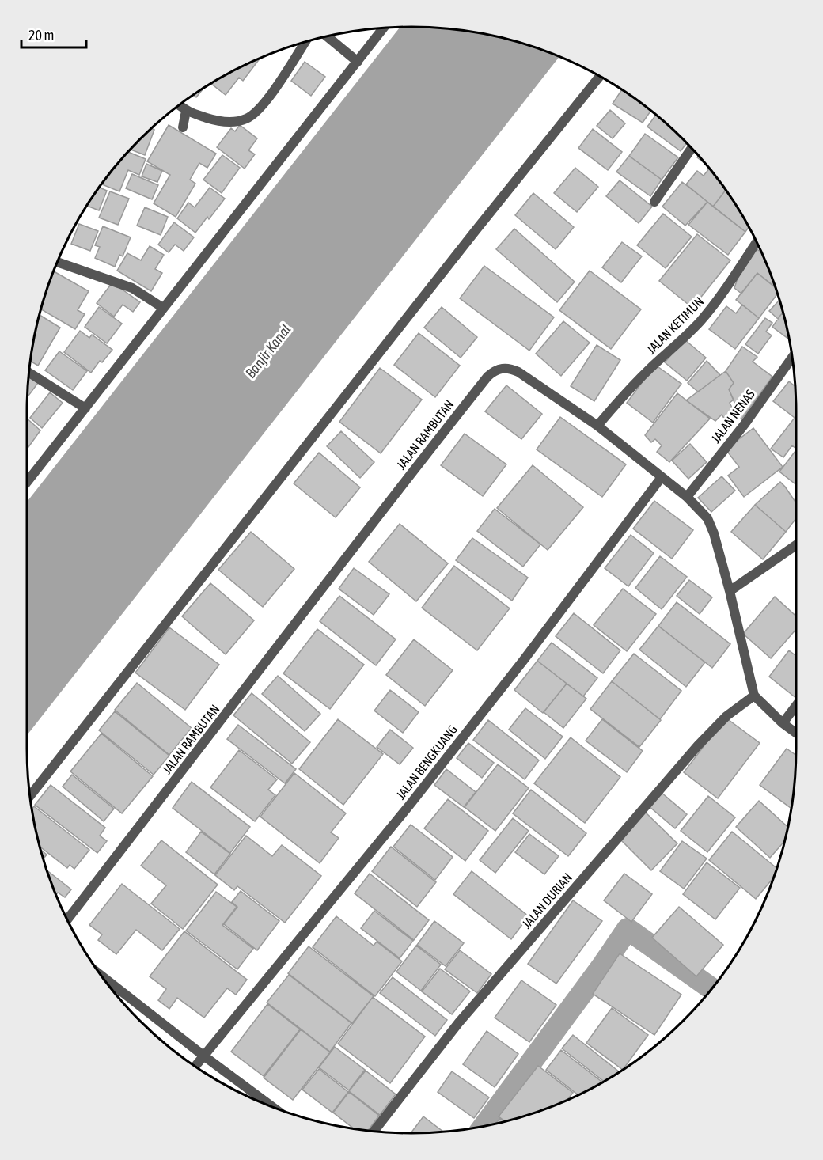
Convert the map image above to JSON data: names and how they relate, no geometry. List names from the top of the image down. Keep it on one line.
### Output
{"streets":{"street":["JALAN KETIMUN","JALAN NENAS","JALAN RAMBUTAN","JALAN BENGKUANG","JALAN DURIAN"]},"crossings":[["JALAN KETIMUN","JALAN RAMBUTAN"],["JALAN NENAS","JALAN RAMBUTAN"],["JALAN RAMBUTAN","JALAN BENGKUANG"],["JALAN RAMBUTAN","JALAN DURIAN"]],"water":["Banjir Kanal"],"scale_bar":"20 m"}
